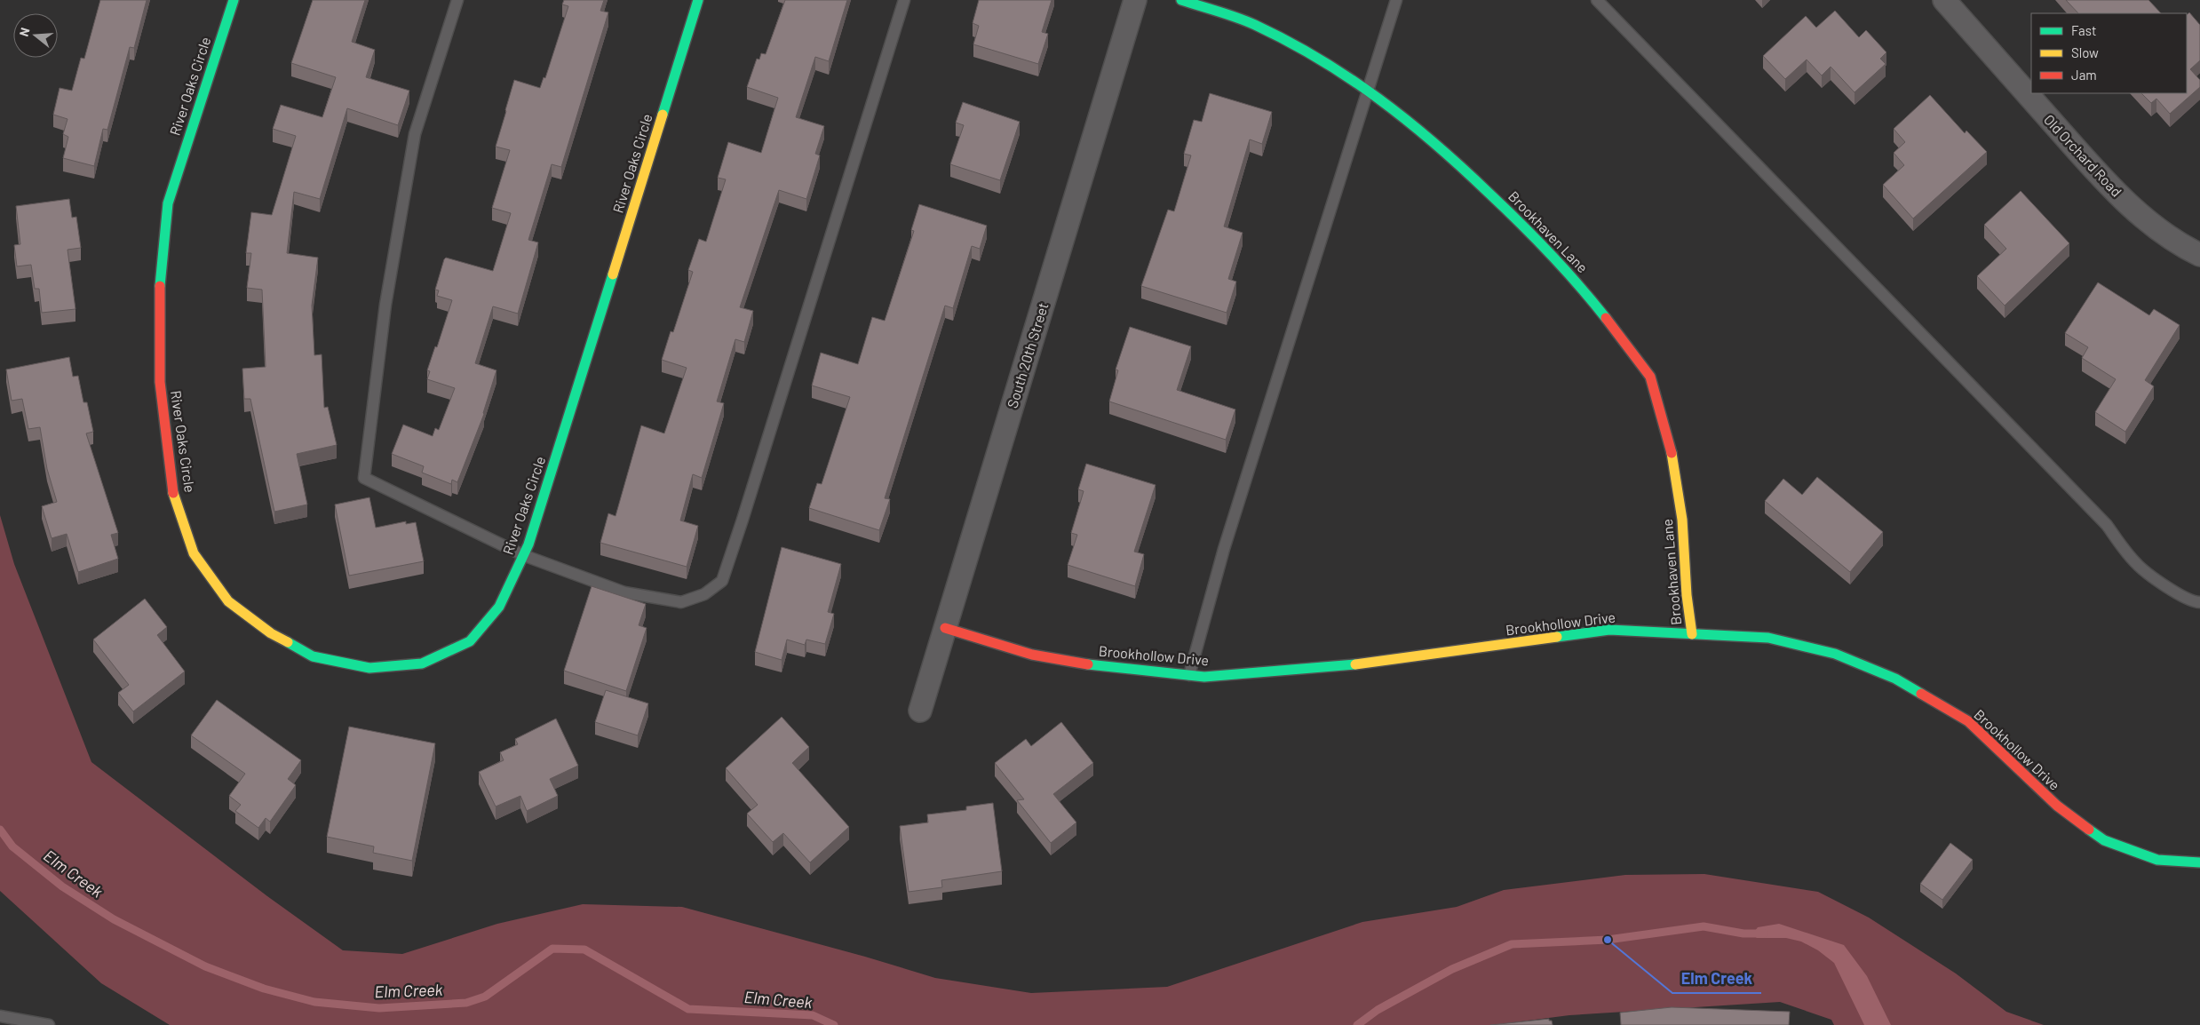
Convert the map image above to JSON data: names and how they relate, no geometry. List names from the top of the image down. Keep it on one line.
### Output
{"streets":{"street":["River Oaks Circle","Old Orchard Road","Brookhaven Lane","South 20th Street","Brookhollow Drive"]},"crossings":[["Brookhaven Lane","Brookhollow Drive"],["South 20th Street","Brookhollow Drive"]],"water":["Elm Creek"],"places":["Elm Creek"],"legend":["Fast","Slow","Jam"],"north":"left"}
